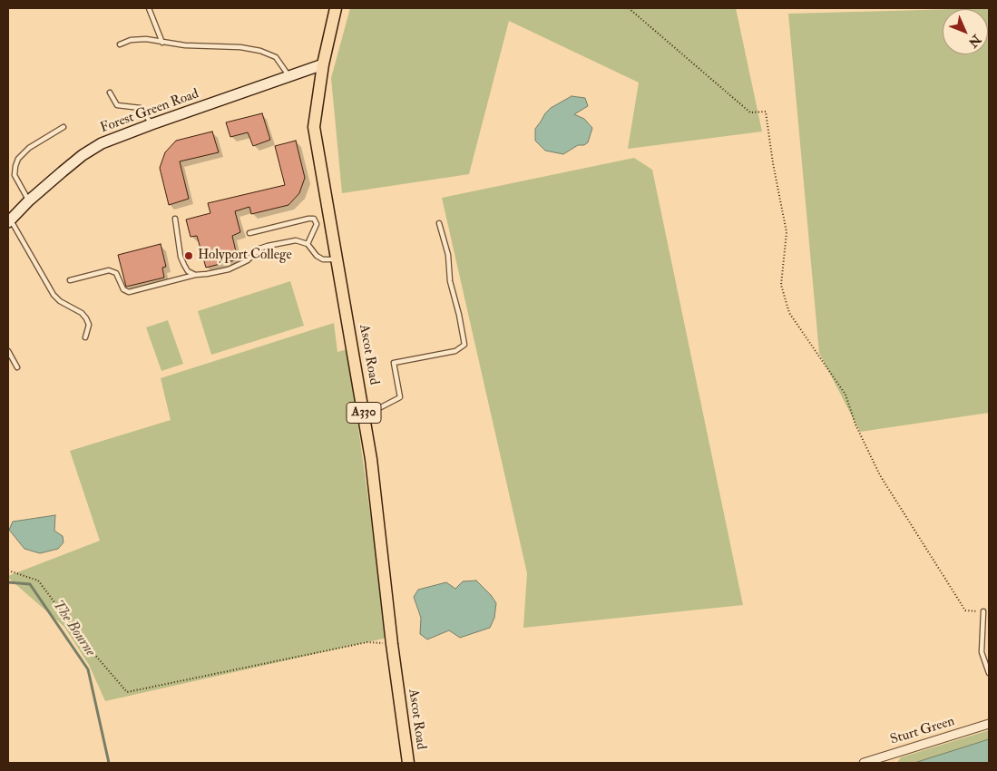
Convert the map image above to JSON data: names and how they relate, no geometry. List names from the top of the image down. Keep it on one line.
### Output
{"streets":{"main road":["Forest Green Road","Ascot Road","A330"],"street":["Sturt Green"]},"crossings":[["Forest Green Road","Ascot Road"]],"water":["The Bourne"],"places":["Holyport College"],"north":"bottom right"}
